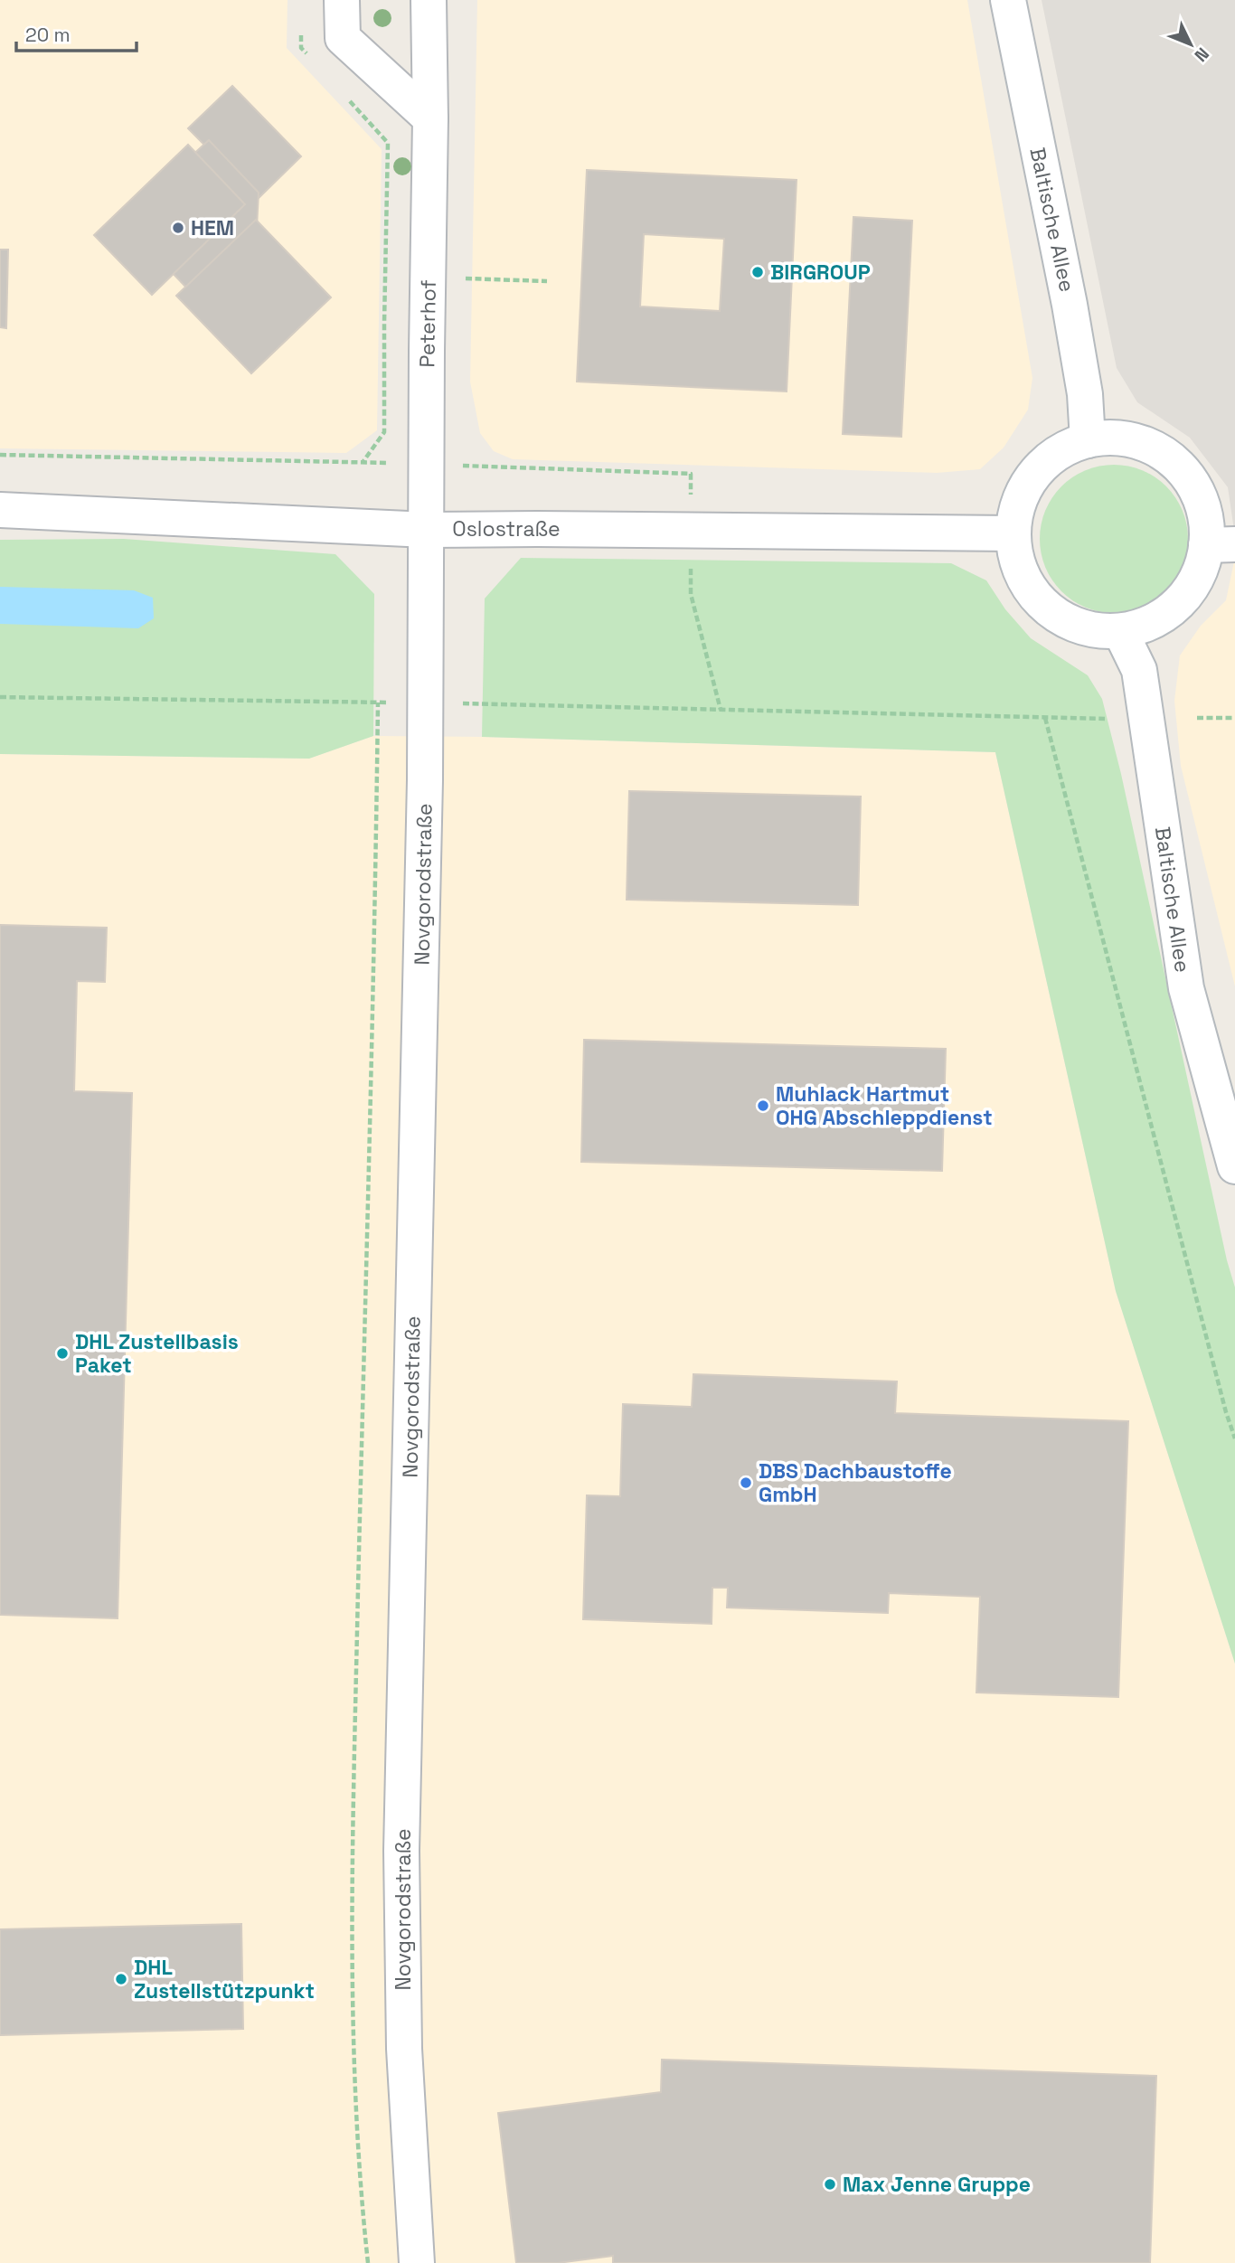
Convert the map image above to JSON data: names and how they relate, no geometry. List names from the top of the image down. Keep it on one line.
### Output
{"streets":{"street":["Baltische Allee","Peterhof","Oslostraße","Novgorodstraße"]},"crossings":[["Baltische Allee","Oslostraße"],["Peterhof","Oslostraße"],["Peterhof","Novgorodstraße"],["Oslostraße","Novgorodstraße"]],"places":["HEM","BIRGROUP","Muhlack Hartmut OHG Abschleppdienst","DHL Zustellbasis Paket","DBS Dachbaustoffe GmbH","DHL Zustellstützpunkt","Max Jenne Gruppe"],"scale_bar":"20 m","north":"bottom right"}
